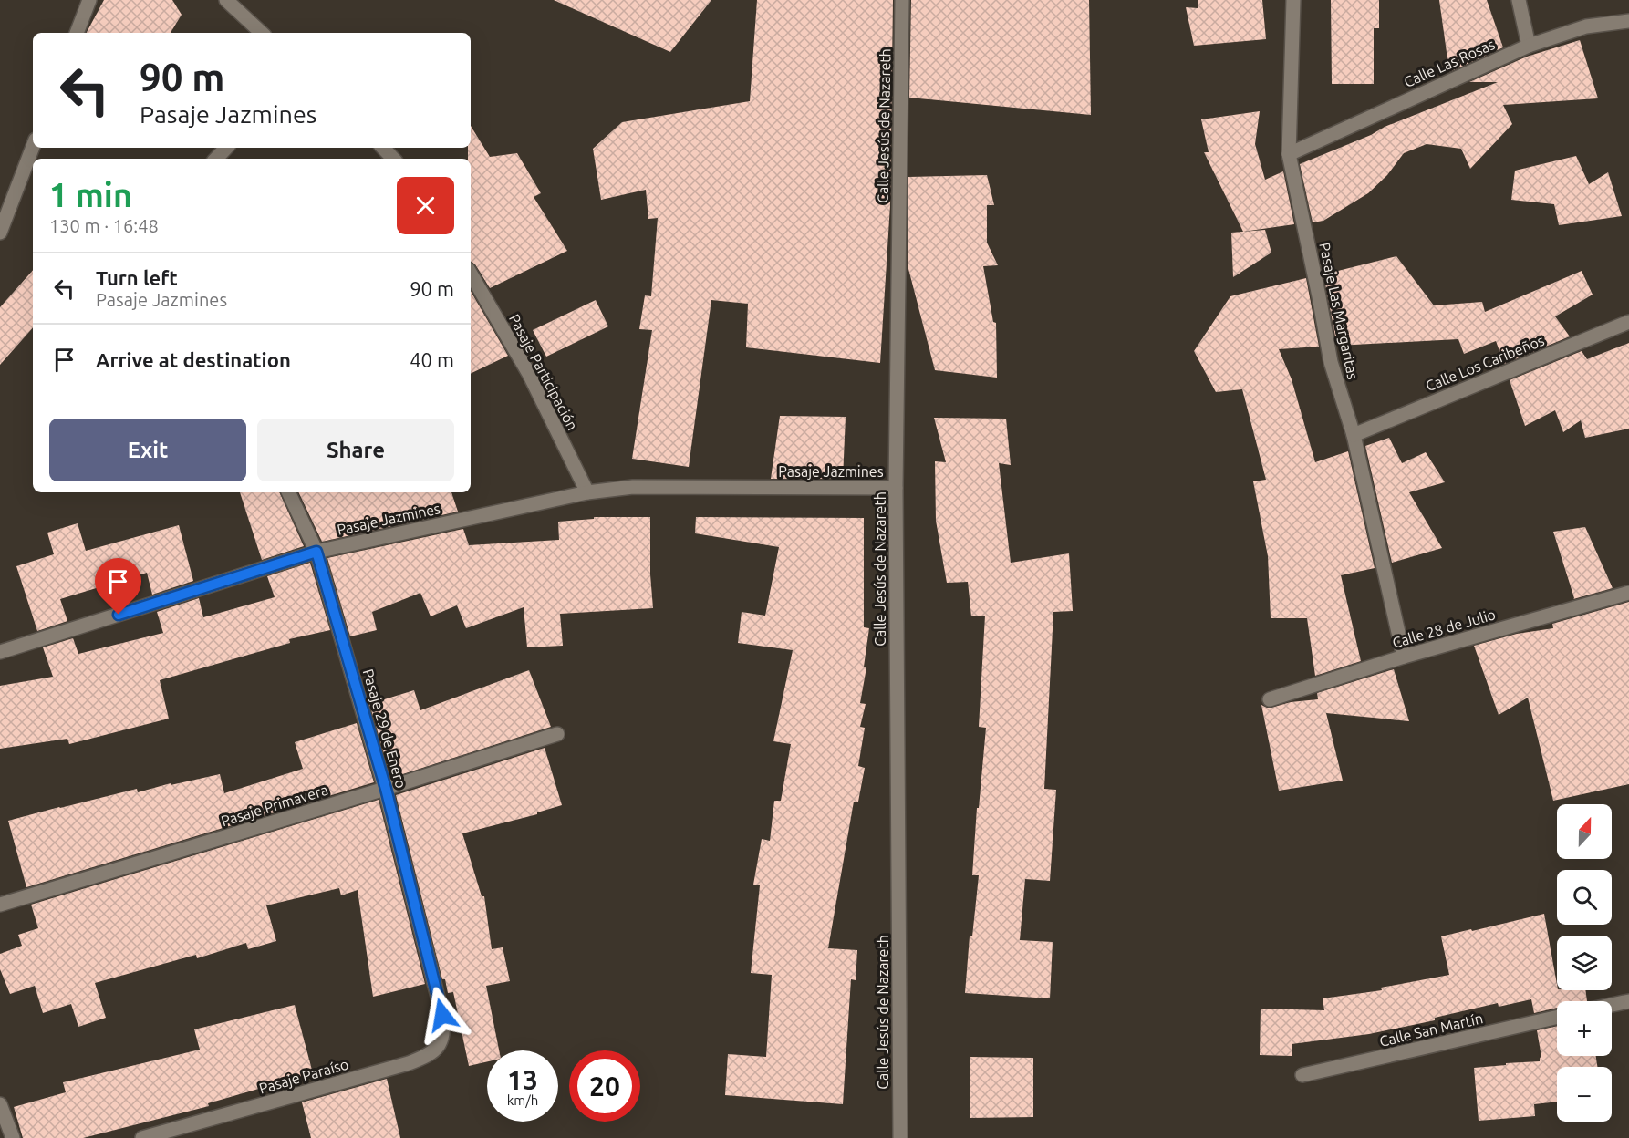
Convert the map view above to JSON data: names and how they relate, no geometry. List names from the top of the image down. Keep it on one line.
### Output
{"streets":{"street":["Calle Las Rosas","Calle Jesús de Nazareth","Pasaje Las Margaritas","Calle Los Caribeños","Pasaje Participación","Pasaje Jazmines","Calle 28 de Julio","Pasaje 29 de Enero","Pasaje Primavera","Calle San Martín","Pasaje Paraíso"]},"crossings":[["Calle Las Rosas","Pasaje Las Margaritas"],["Calle Jesús de Nazareth","Pasaje Jazmines"],["Pasaje Las Margaritas","Calle Los Caribeños"],["Pasaje Las Margaritas","Calle 28 de Julio"],["Pasaje Participación","Pasaje Jazmines"],["Pasaje Jazmines","Pasaje 29 de Enero"],["Pasaje 29 de Enero","Pasaje Primavera"],["Pasaje 29 de Enero","Pasaje Paraíso"]],"north":"top","page":{"turn":["90 m","Pasaje Jazmines"],"heading":["1 min","130 m · 16:48"],"list":[{"name":"Turn left","note":"Pasaje Jazmines","value":"90 m"},{"name":"Arrive at destination","value":"40 m"}],"buttons":["Exit","Share"],"map_buttons":["+","−"],"speed":"13 km/h","limit":"20"}}
